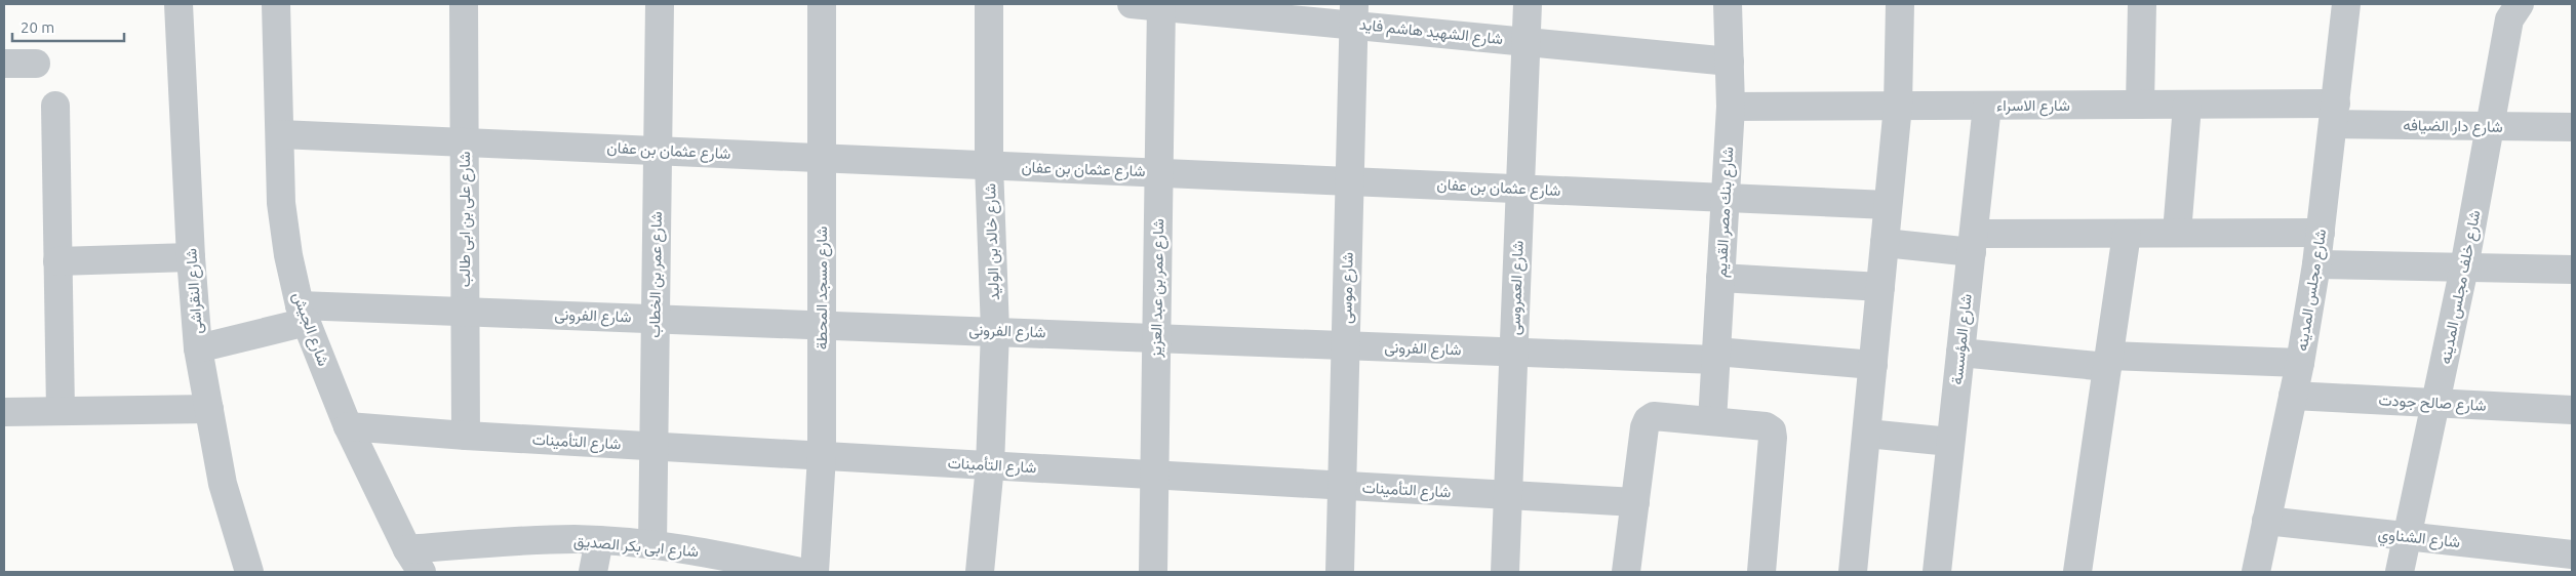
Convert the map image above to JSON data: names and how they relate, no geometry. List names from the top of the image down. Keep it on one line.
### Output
{"streets":{"street":["شارع الشهيد هاشم فايد","شارع الاسراء","شارع دار الضيافه","شارع عثمان بن عفان","شارع بنك مصر القديم","شارع على بن ابى طالب","شارع خالد بن الوليد","شارع عمر بن الخطاب","شارع خلف مجلس المدينه","شارع مسجد المحطة","شارع عمر بن عبد العزيز","شارع موسى","شارع العمروسى","شارع مجلس المدينه","شارع النقراشى","شارع الفرونى","شارع الجيش","شارع المؤسسة","شارع صالح جودت","شارع التأمينات","شارع الشناوي","شارع ابى بكر الصديق"]},"crossings":[["شارع الشهيد هاشم فايد","شارع بنك مصر القديم"],["شارع الشهيد هاشم فايد","شارع عمر بن عبد العزيز"],["شارع الشهيد هاشم فايد","شارع موسى"],["شارع الشهيد هاشم فايد","شارع العمروسى"],["شارع الاسراء","شارع دار الضيافه"],["شارع الاسراء","شارع بنك مصر القديم"],["شارع الاسراء","شارع مجلس المدينه"],["شارع الاسراء","شارع المؤسسة"],["شارع دار الضيافه","شارع خلف مجلس المدينه"],["شارع دار الضيافه","شارع مجلس المدينه"],["شارع عثمان بن عفان","شارع بنك مصر القديم"],["شارع عثمان بن عفان","شارع على بن ابى طالب"],["شارع عثمان بن عفان","شارع خالد بن الوليد"],["شارع عثمان بن عفان","شارع عمر بن الخطاب"],["شارع عثمان بن عفان","شارع مسجد المحطة"],["شارع عثمان بن عفان","شارع عمر بن عبد العزيز"],["شارع عثمان بن عفان","شارع موسى"],["شارع عثمان بن عفان","شارع العمروسى"],["شارع عثمان بن عفان","شارع الجيش"],["شارع بنك مصر القديم","شارع الفرونى"],["شارع على بن ابى طالب","شارع الفرونى"],["شارع على بن ابى طالب","شارع التأمينات"],["شارع خالد بن الوليد","شارع الفرونى"],["شارع خالد بن الوليد","شارع التأمينات"],["شارع عمر بن الخطاب","شارع الفرونى"],["شارع عمر بن الخطاب","شارع التأمينات"],["شارع عمر بن الخطاب","شارع ابى بكر الصديق"],["شارع خلف مجلس المدينه","شارع صالح جودت"],["شارع خلف مجلس المدينه","شارع الشناوي"],["شارع مسجد المحطة","شارع الفرونى"],["شارع مسجد المحطة","شارع التأمينات"],["شارع عمر بن عبد العزيز","شارع الفرونى"],["شارع عمر بن عبد العزيز","شارع التأمينات"],["شارع موسى","شارع الفرونى"],["شارع موسى","شارع التأمينات"],["شارع العمروسى","شارع الفرونى"],["شارع العمروسى","شارع التأمينات"],["شارع مجلس المدينه","شارع صالح جودت"],["شارع مجلس المدينه","شارع الشناوي"],["شارع النقراشى","شارع الفرونى"],["شارع الفرونى","شارع الجيش"],["شارع الجيش","شارع التأمينات"],["شارع الجيش","شارع ابى بكر الصديق"]],"scale_bar":"20 m"}
